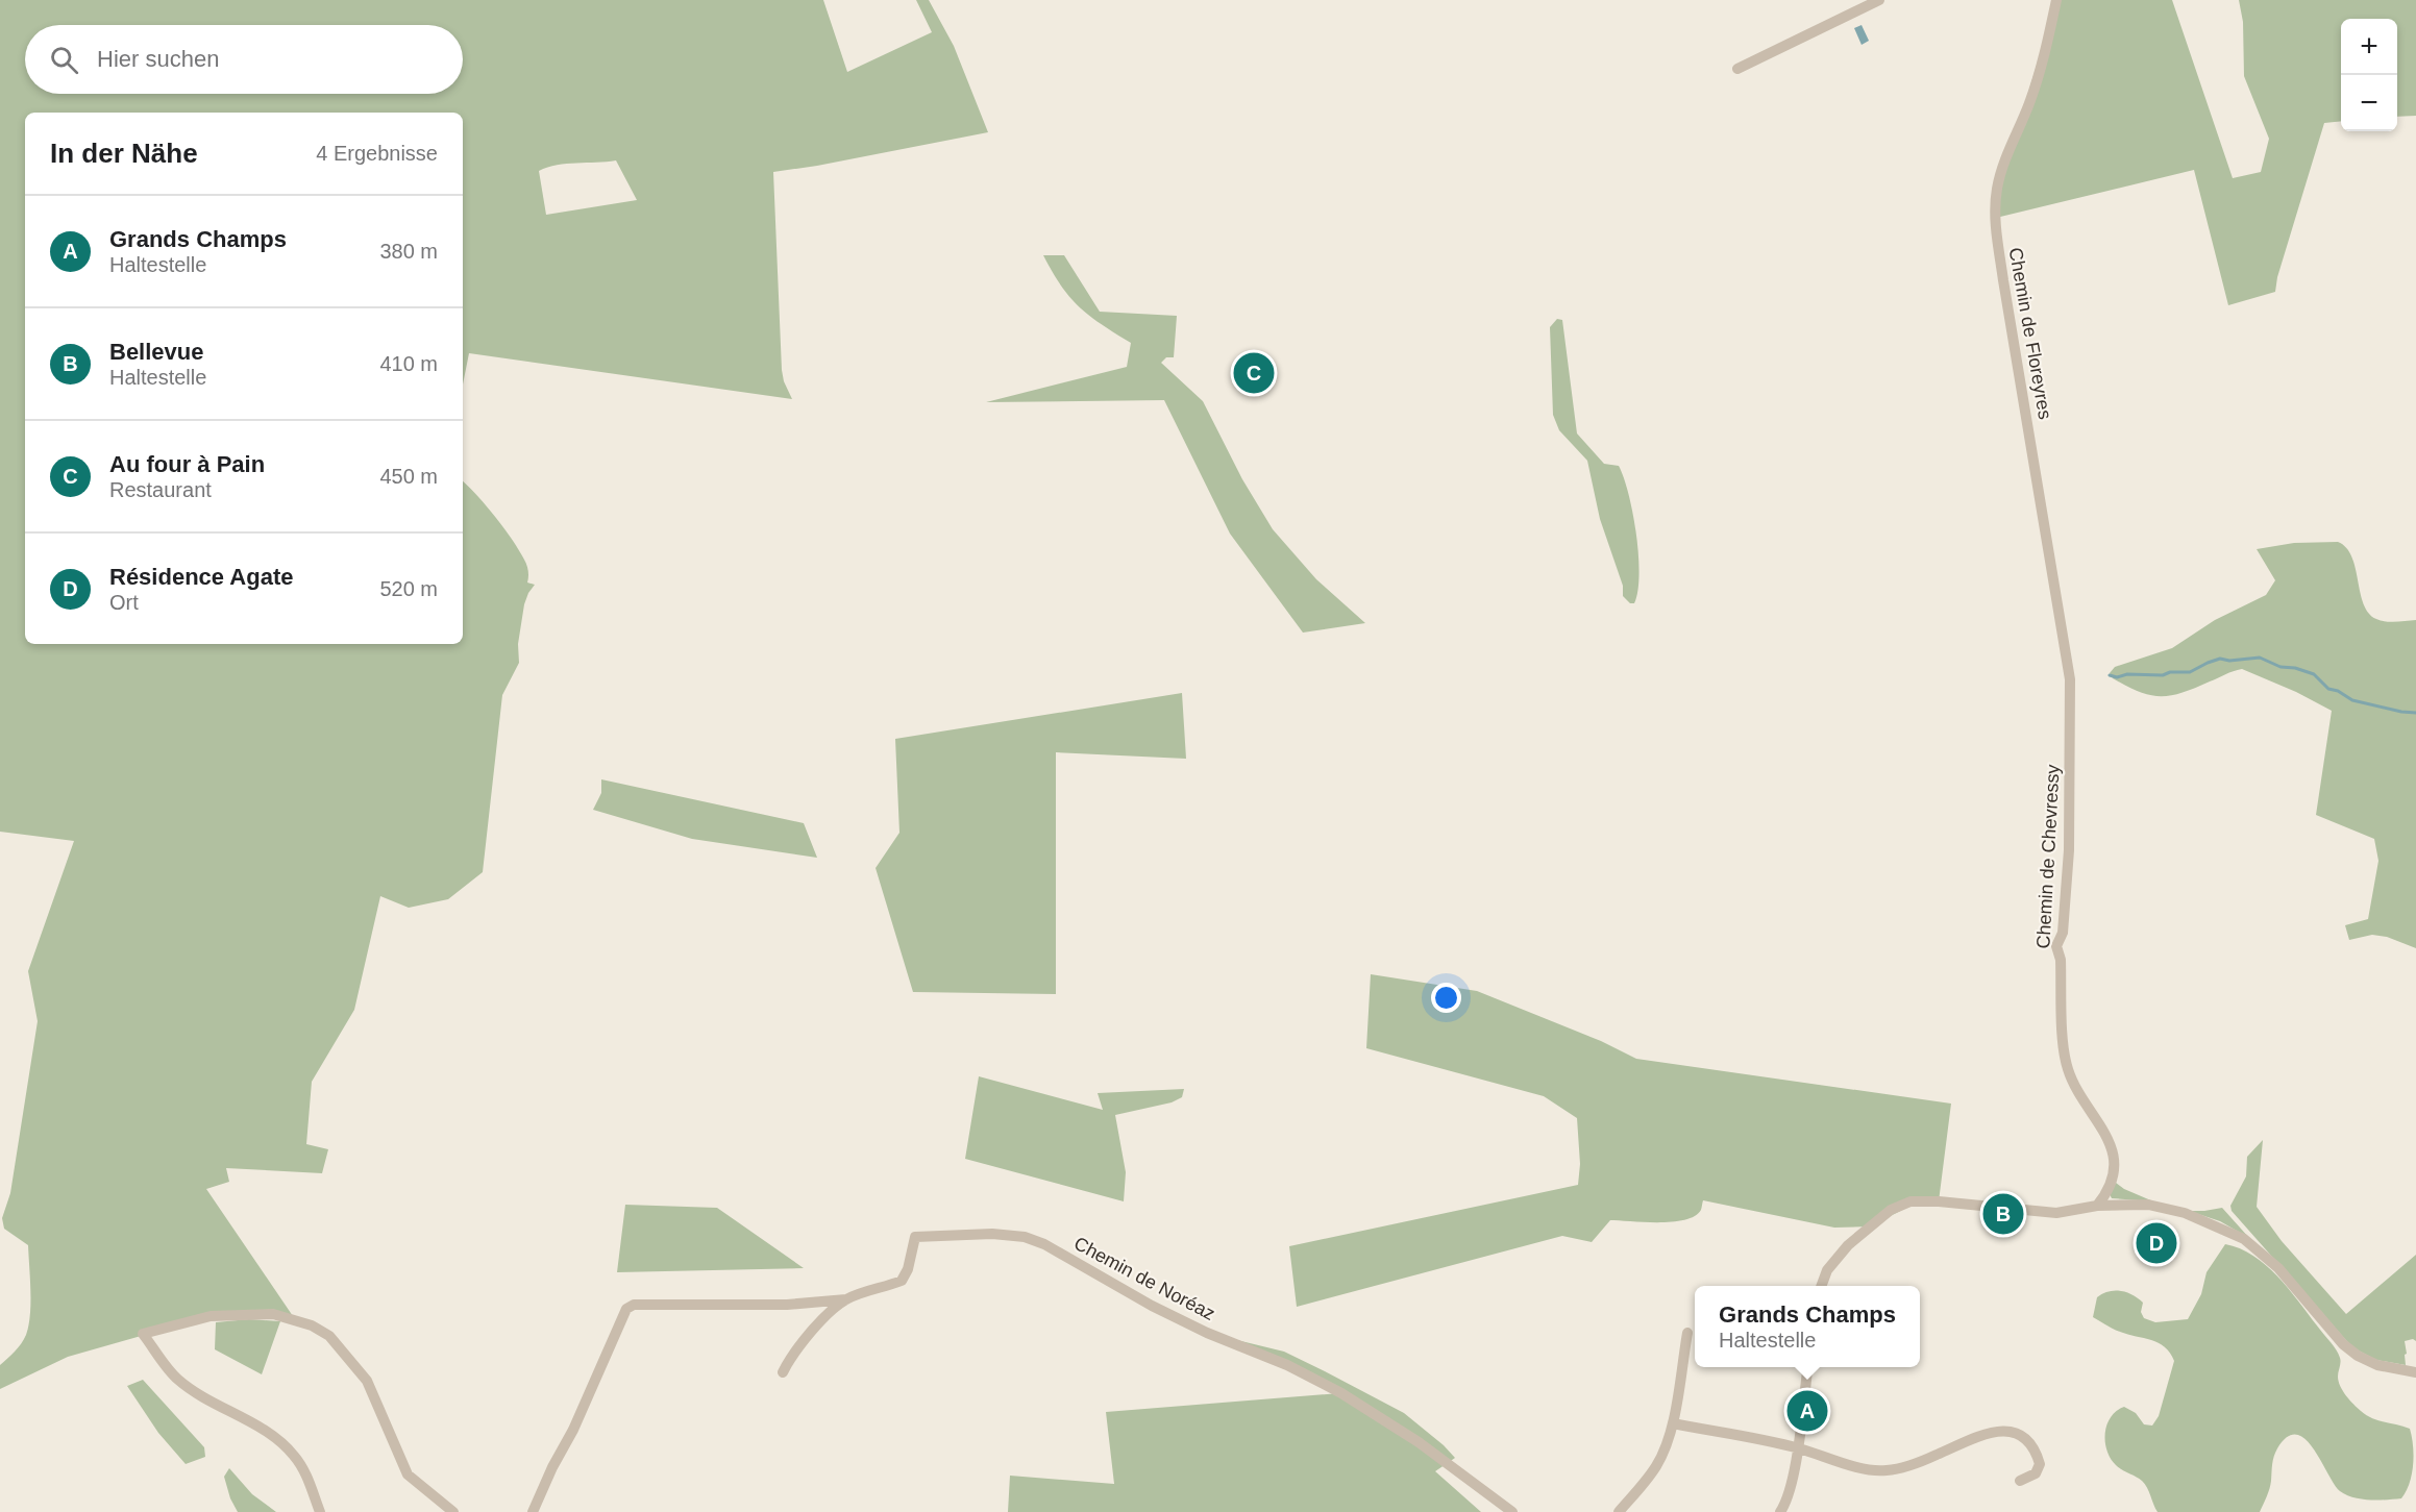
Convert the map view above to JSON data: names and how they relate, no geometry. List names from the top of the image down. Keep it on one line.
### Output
{"streets":{"street":["Chemin de Floreyres","Chemin de Chevressy","Chemin de Noréaz"]},"crossings":[["Chemin de Floreyres","Chemin de Chevressy"]],"page":{"map_buttons":["+","−"],"search":"Hier suchen","heading":["In der Nähe","4 Ergebnisse"],"list":[{"mark":"A","name":"Grands Champs","note":"Haltestelle","value":"380 m"},{"mark":"B","name":"Bellevue","note":"Haltestelle","value":"410 m"},{"mark":"C","name":"Au four à Pain","note":"Restaurant","value":"450 m"},{"mark":"D","name":"Résidence Agate","note":"Ort","value":"520 m"}],"pins":["C","B","D","A"],"popup":["Grands Champs","Haltestelle"]}}
